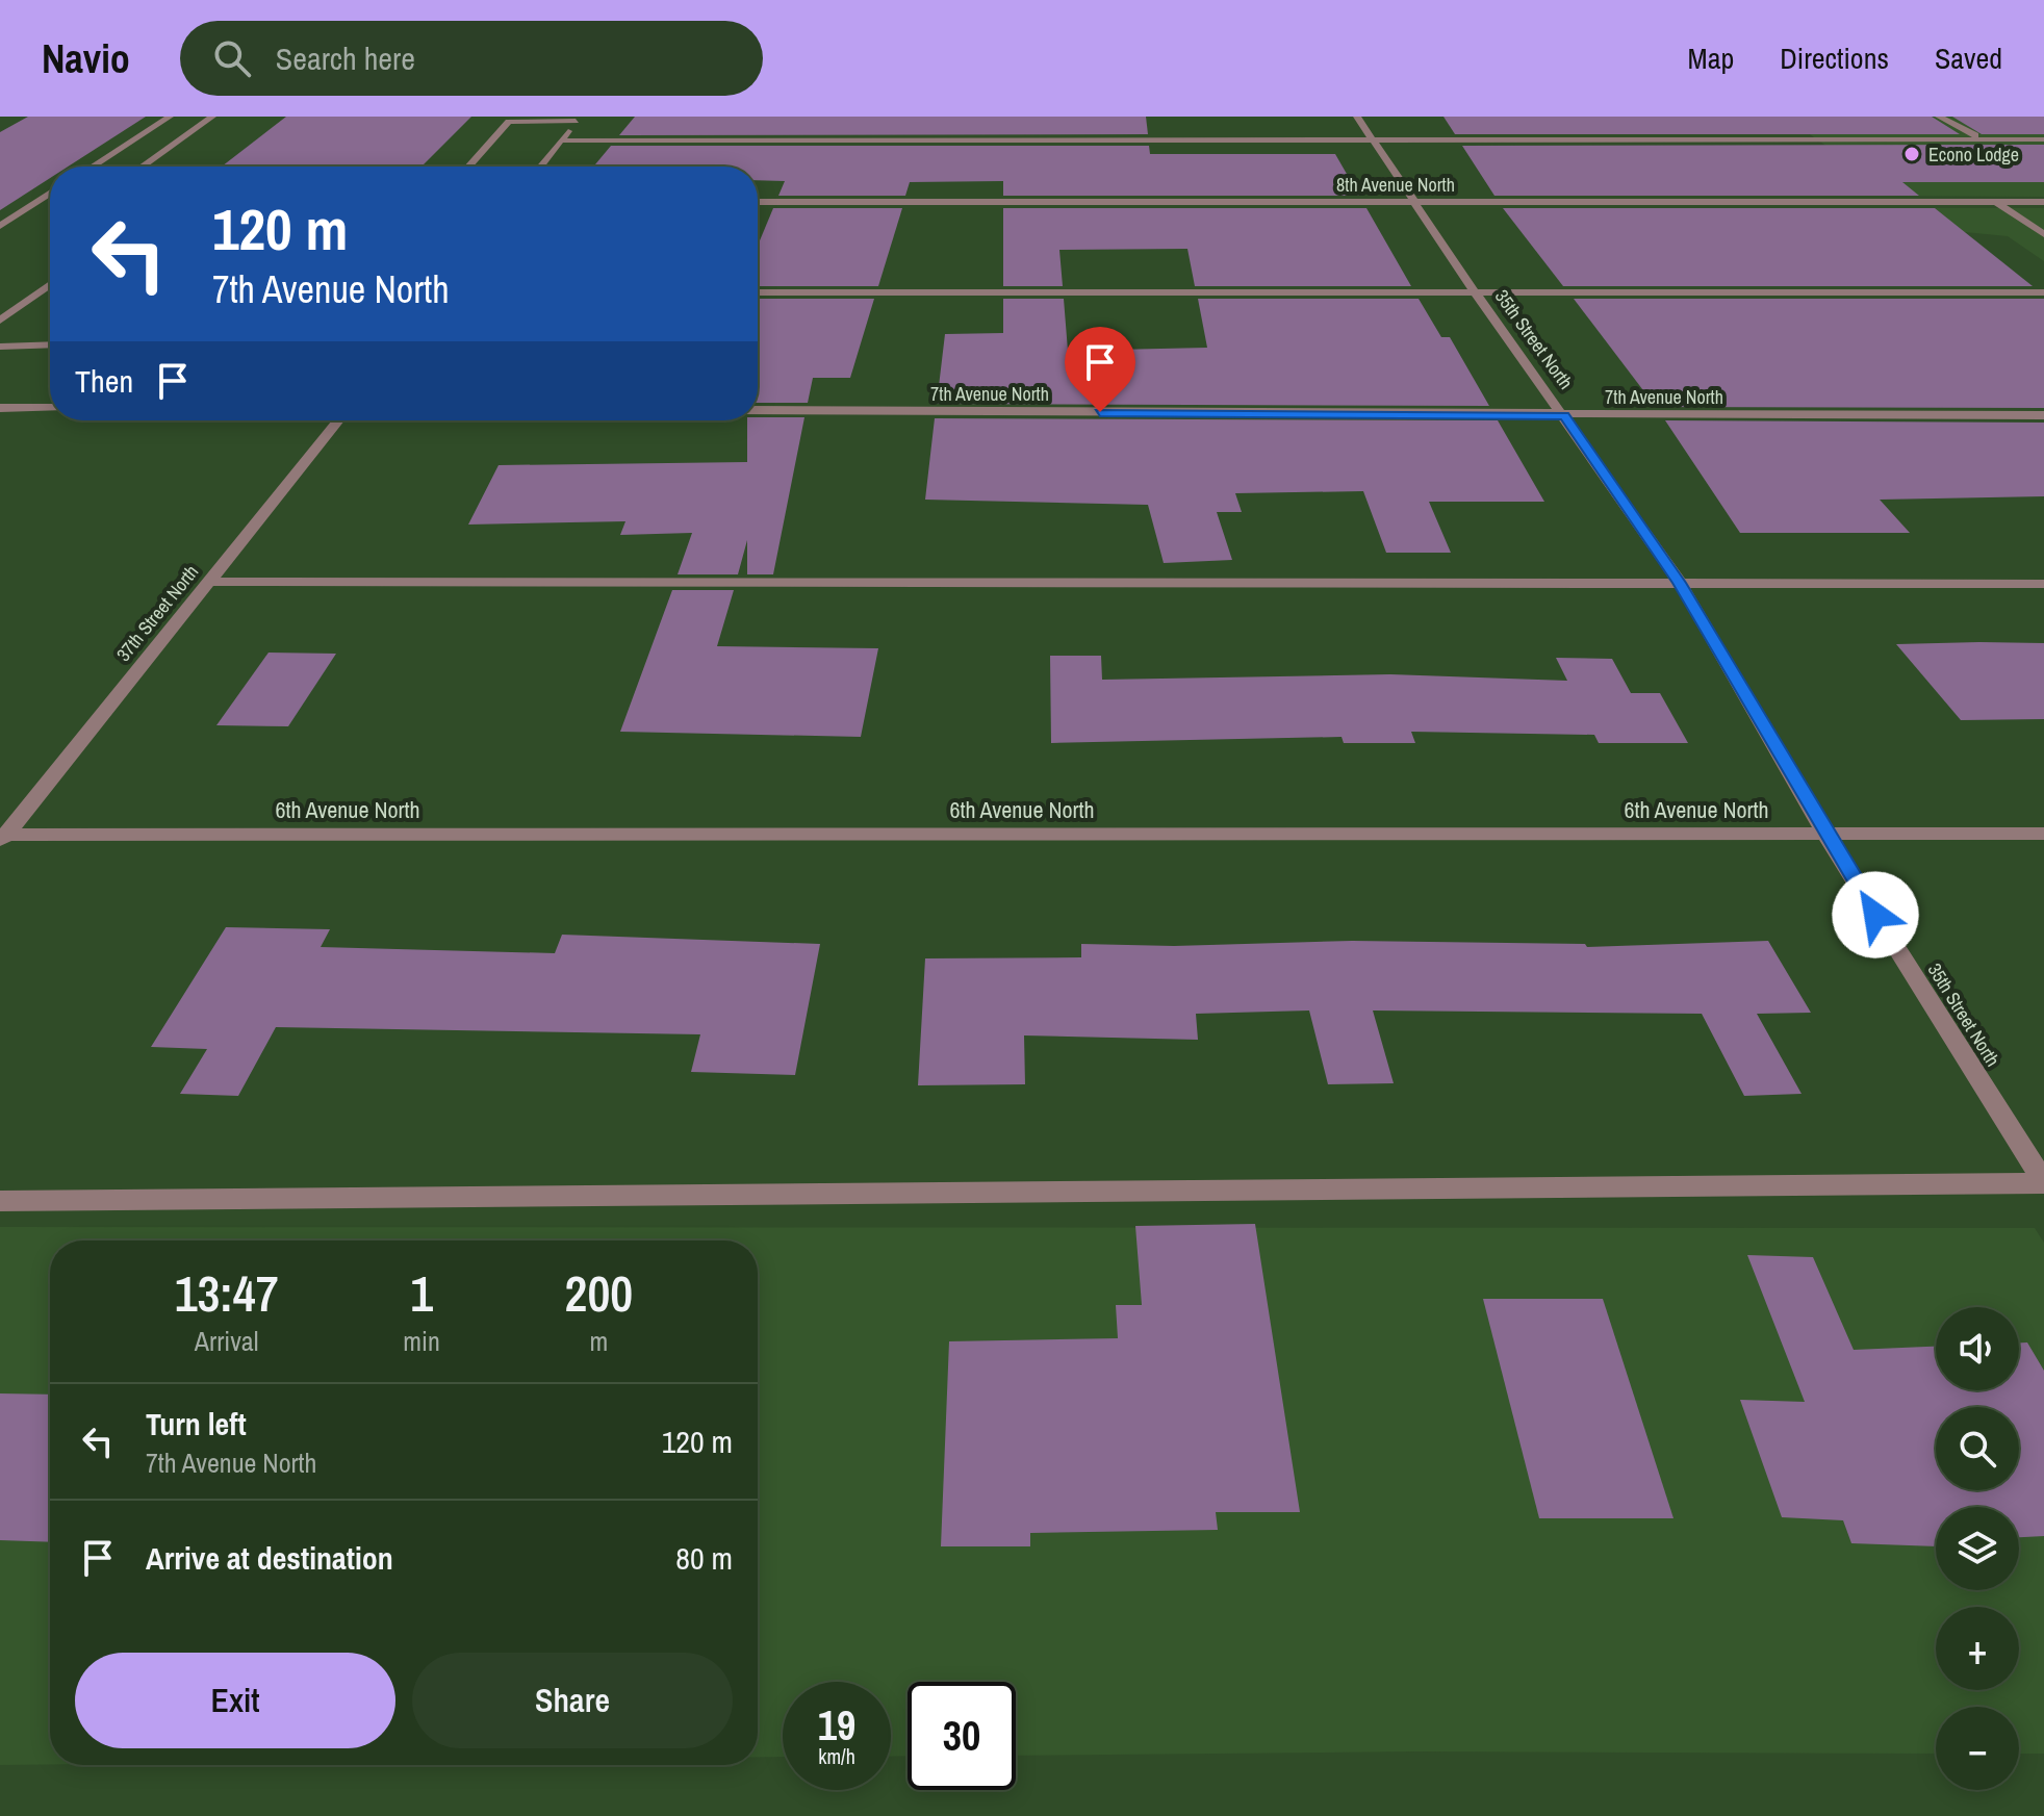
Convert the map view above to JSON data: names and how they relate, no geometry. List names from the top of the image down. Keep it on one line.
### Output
{"streets":{"street":["8th Avenue North","35th Street North","7th Avenue North","37th Street North","6th Avenue North"]},"crossings":[["8th Avenue North","35th Street North"],["35th Street North","7th Avenue North"],["35th Street North","6th Avenue North"],["37th Street North","6th Avenue North"]],"places":["Econo Lodge"],"page":{"header":"Navio","search":"Search here","nav":["Map","Directions","Saved"],"turn":["120 m","7th Avenue North"],"then":"Then","eta":["13:47","Arrival","1","min","200","m"],"map_buttons":["+","−"],"list":[{"name":"Turn left","note":"7th Avenue North","value":"120 m"},{"name":"Arrive at destination","value":"80 m"}],"buttons":["Exit","Share"],"speed":"19 km/h","limit":"30"}}
